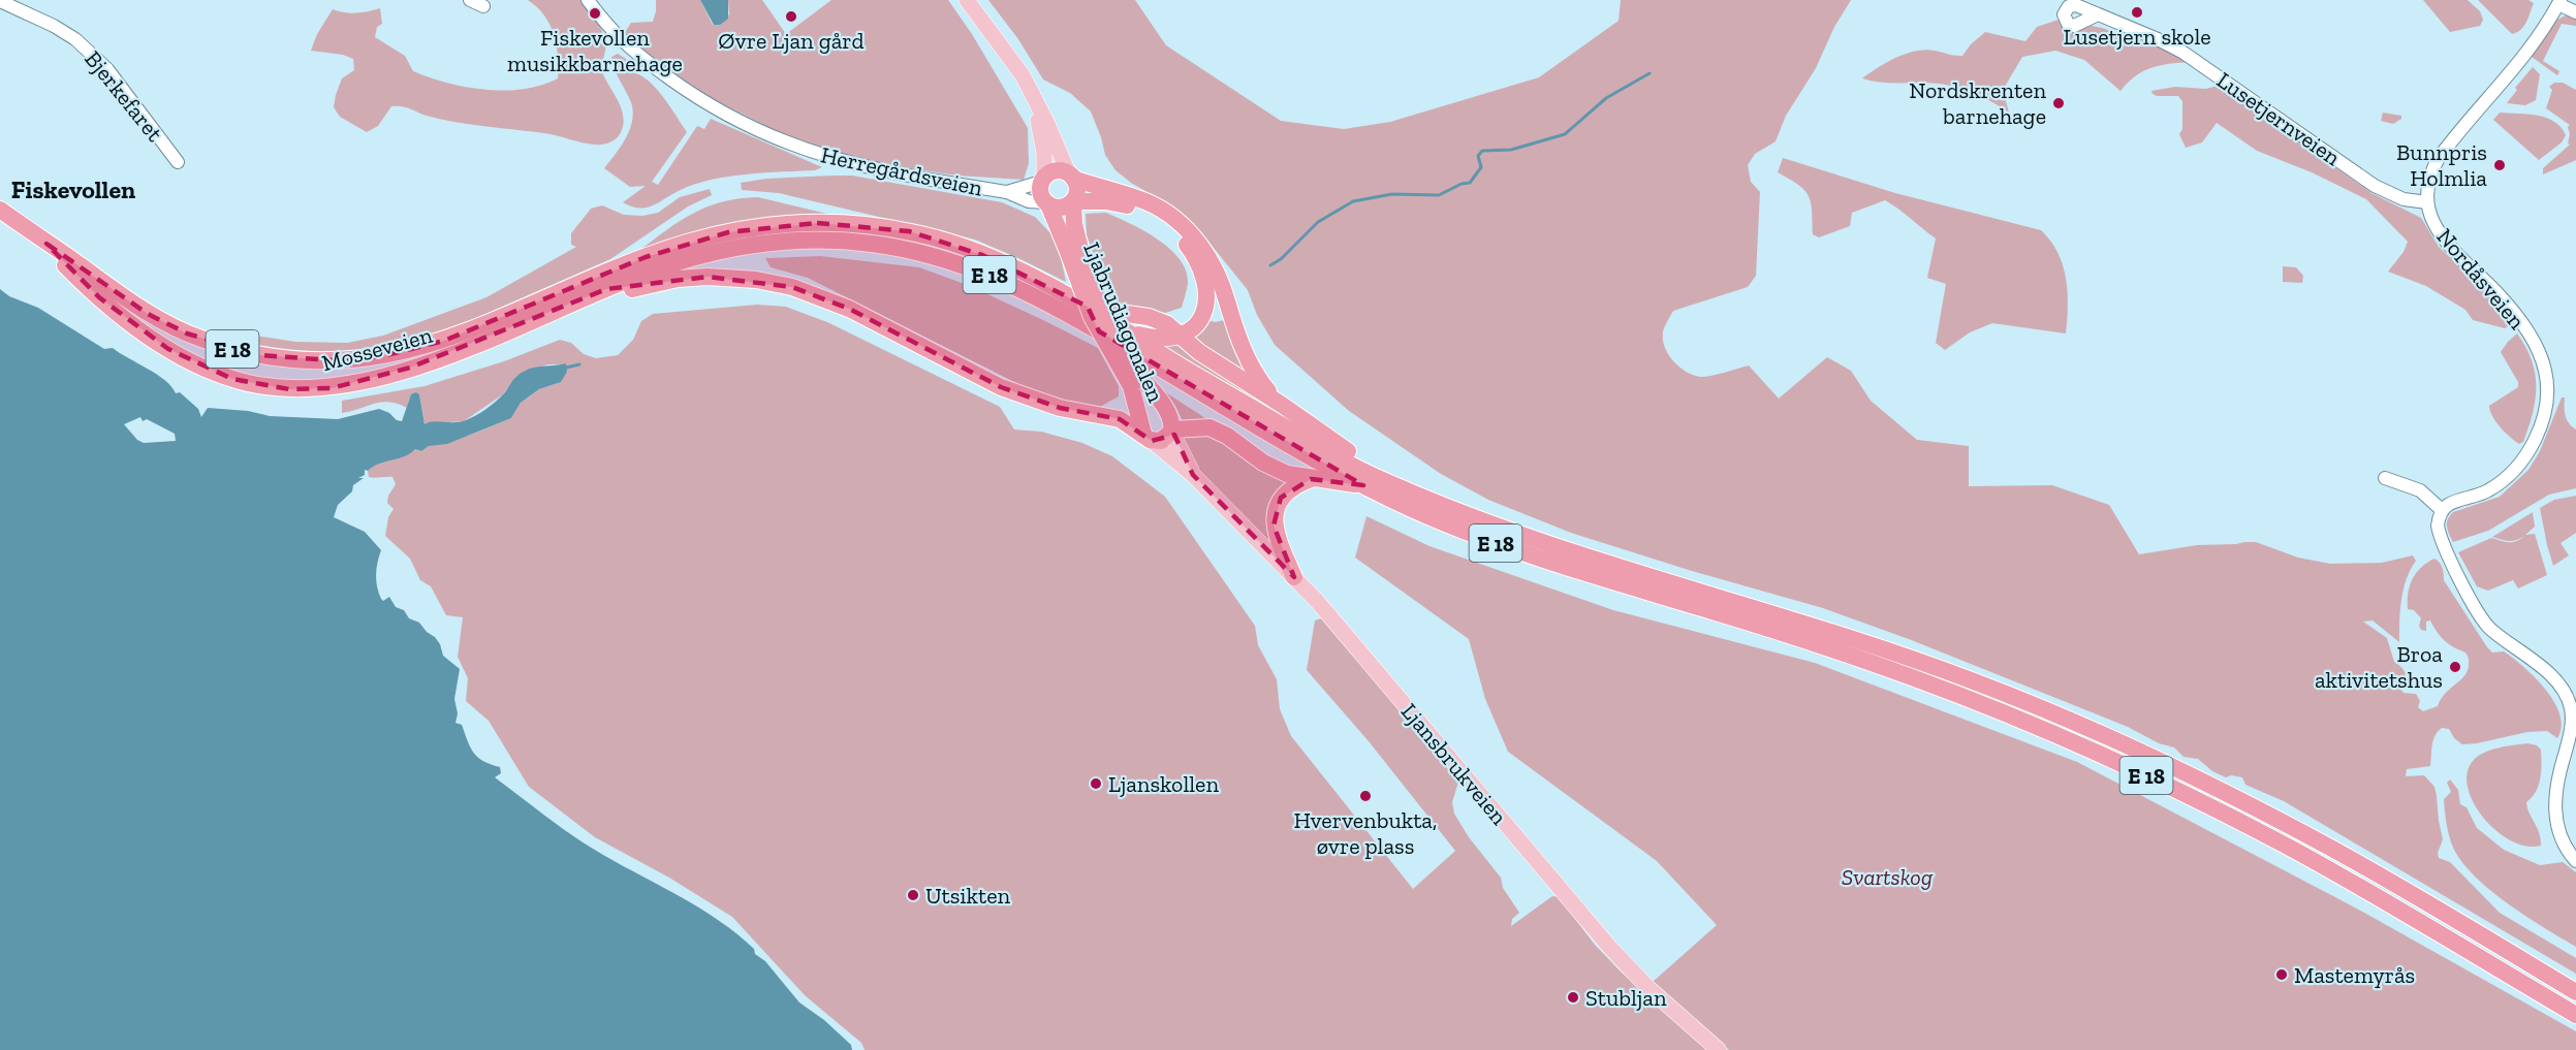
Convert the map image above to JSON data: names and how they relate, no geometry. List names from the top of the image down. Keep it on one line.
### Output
{"streets":{"highway":["E 18","Ljabrudiagonalen","Mosseveien"],"main road":["Ljansbrukveien"],"street":["Bjerkefaret","Lusetjernveien","Herregårdsveien","Nordåsveien"]},"crossings":[["Lusetjernveien","Nordåsveien"],["Herregårdsveien","E 18"],["Herregårdsveien","Ljabrudiagonalen"],["E 18","Ljabrudiagonalen"],["E 18","Mosseveien"],["E 18","Ljansbrukveien"],["Ljabrudiagonalen","Ljansbrukveien"]],"districts":["Fiskevollen"],"parks":["Svartskog"],"places":["Lusetjern skole","Fiskevollen musikkbarnehage","Øvre Ljan gård","Nordskrenten barnehage","Bunnpris Holmlia","Broa aktivitetshus","Ljanskollen","Hvervenbukta, øvre plass","Utsikten","Mastemyrås","Stubljan"]}
